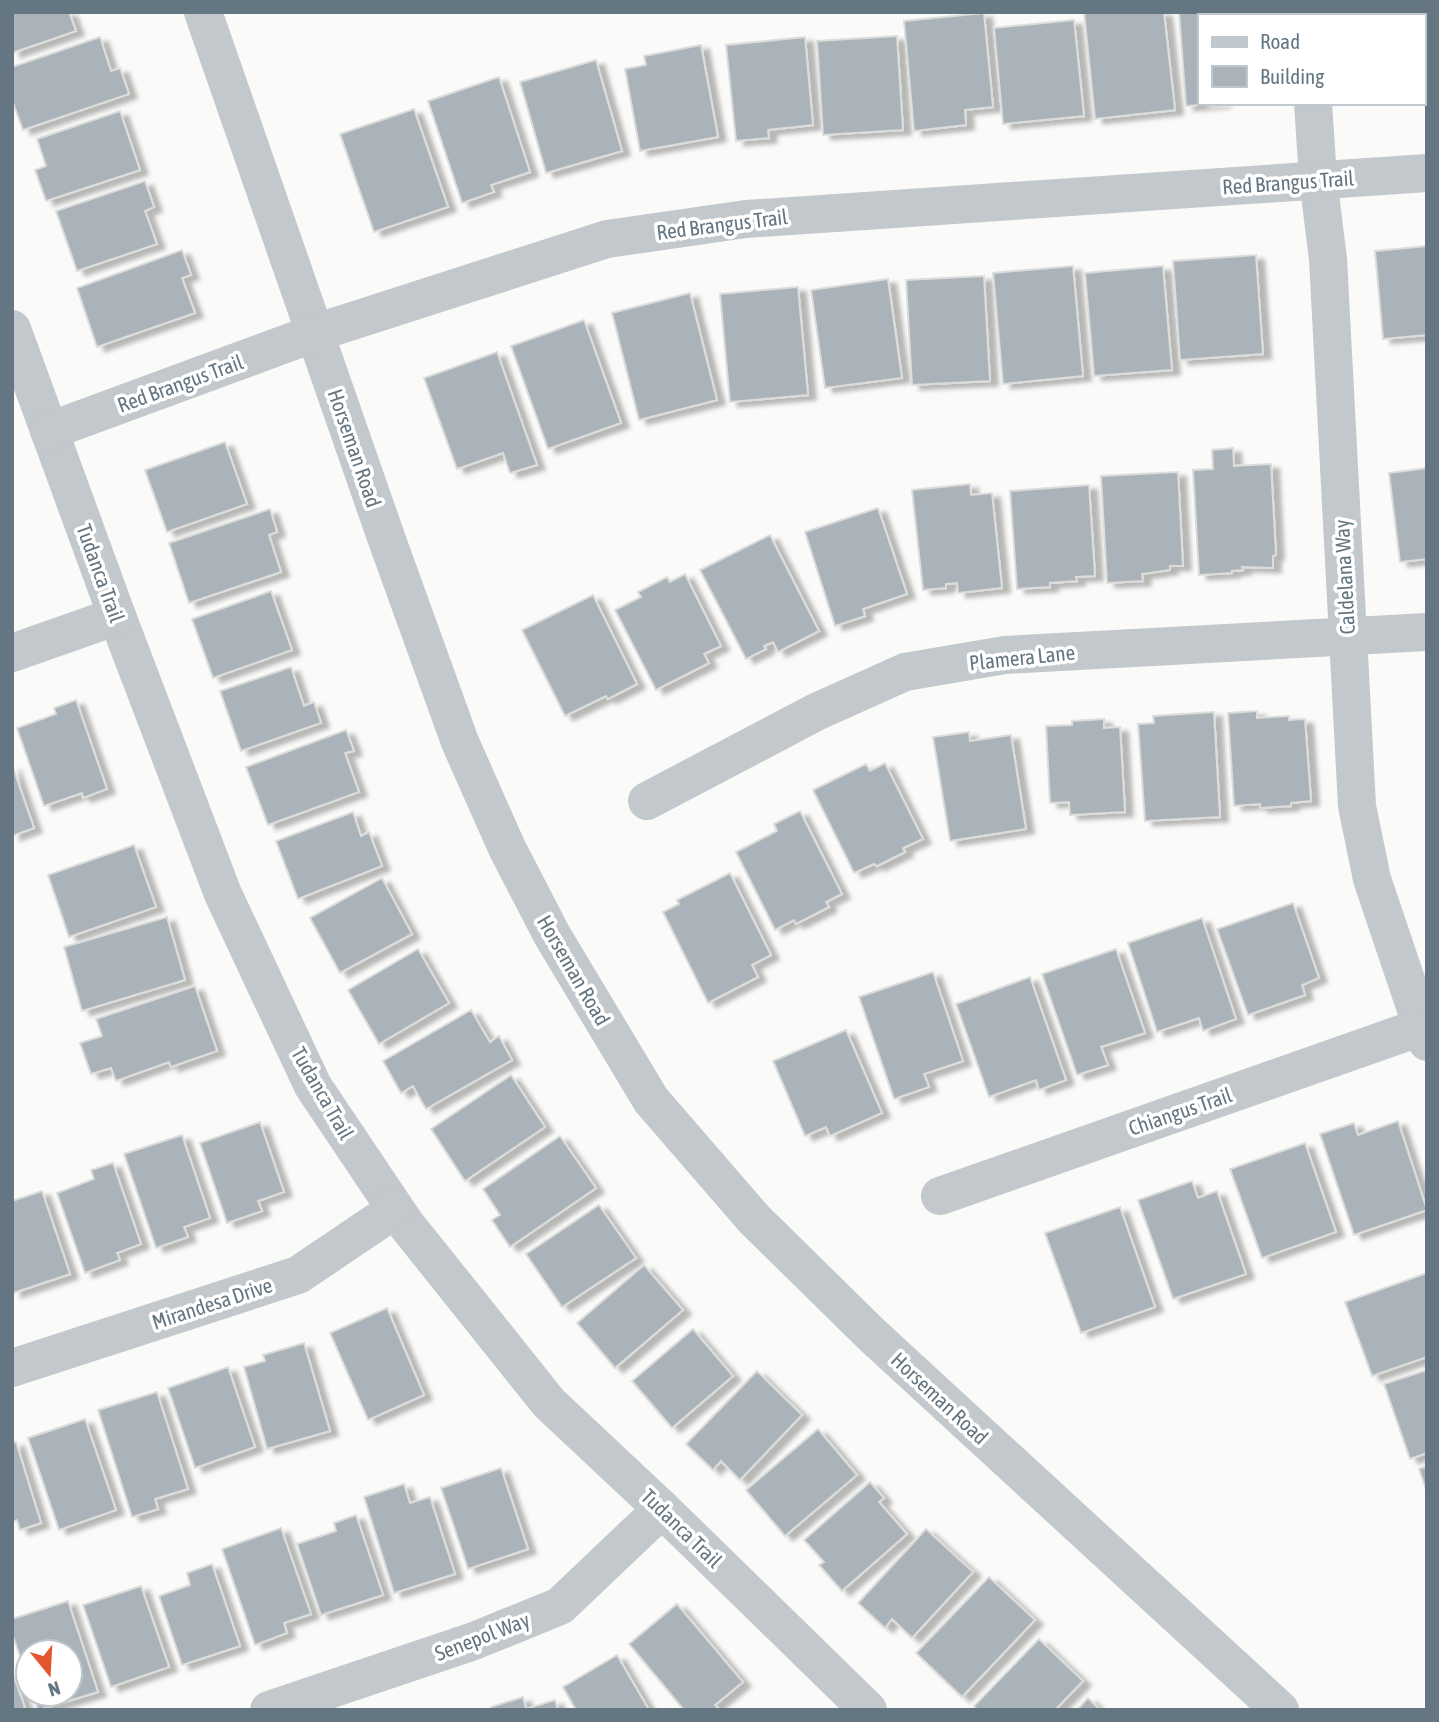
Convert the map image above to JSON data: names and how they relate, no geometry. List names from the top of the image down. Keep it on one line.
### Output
{"streets":{"street":["Red Brangus Trail","Horseman Road","Tudanca Trail","Caldelana Way","Plamera Lane","Chiangus Trail","Mirandesa Drive","Senepol Way"]},"crossings":[["Red Brangus Trail","Horseman Road"],["Red Brangus Trail","Tudanca Trail"],["Red Brangus Trail","Caldelana Way"],["Tudanca Trail","Mirandesa Drive"],["Tudanca Trail","Senepol Way"],["Caldelana Way","Plamera Lane"],["Caldelana Way","Chiangus Trail"]],"legend":["Road","Building"],"north":"bottom"}
